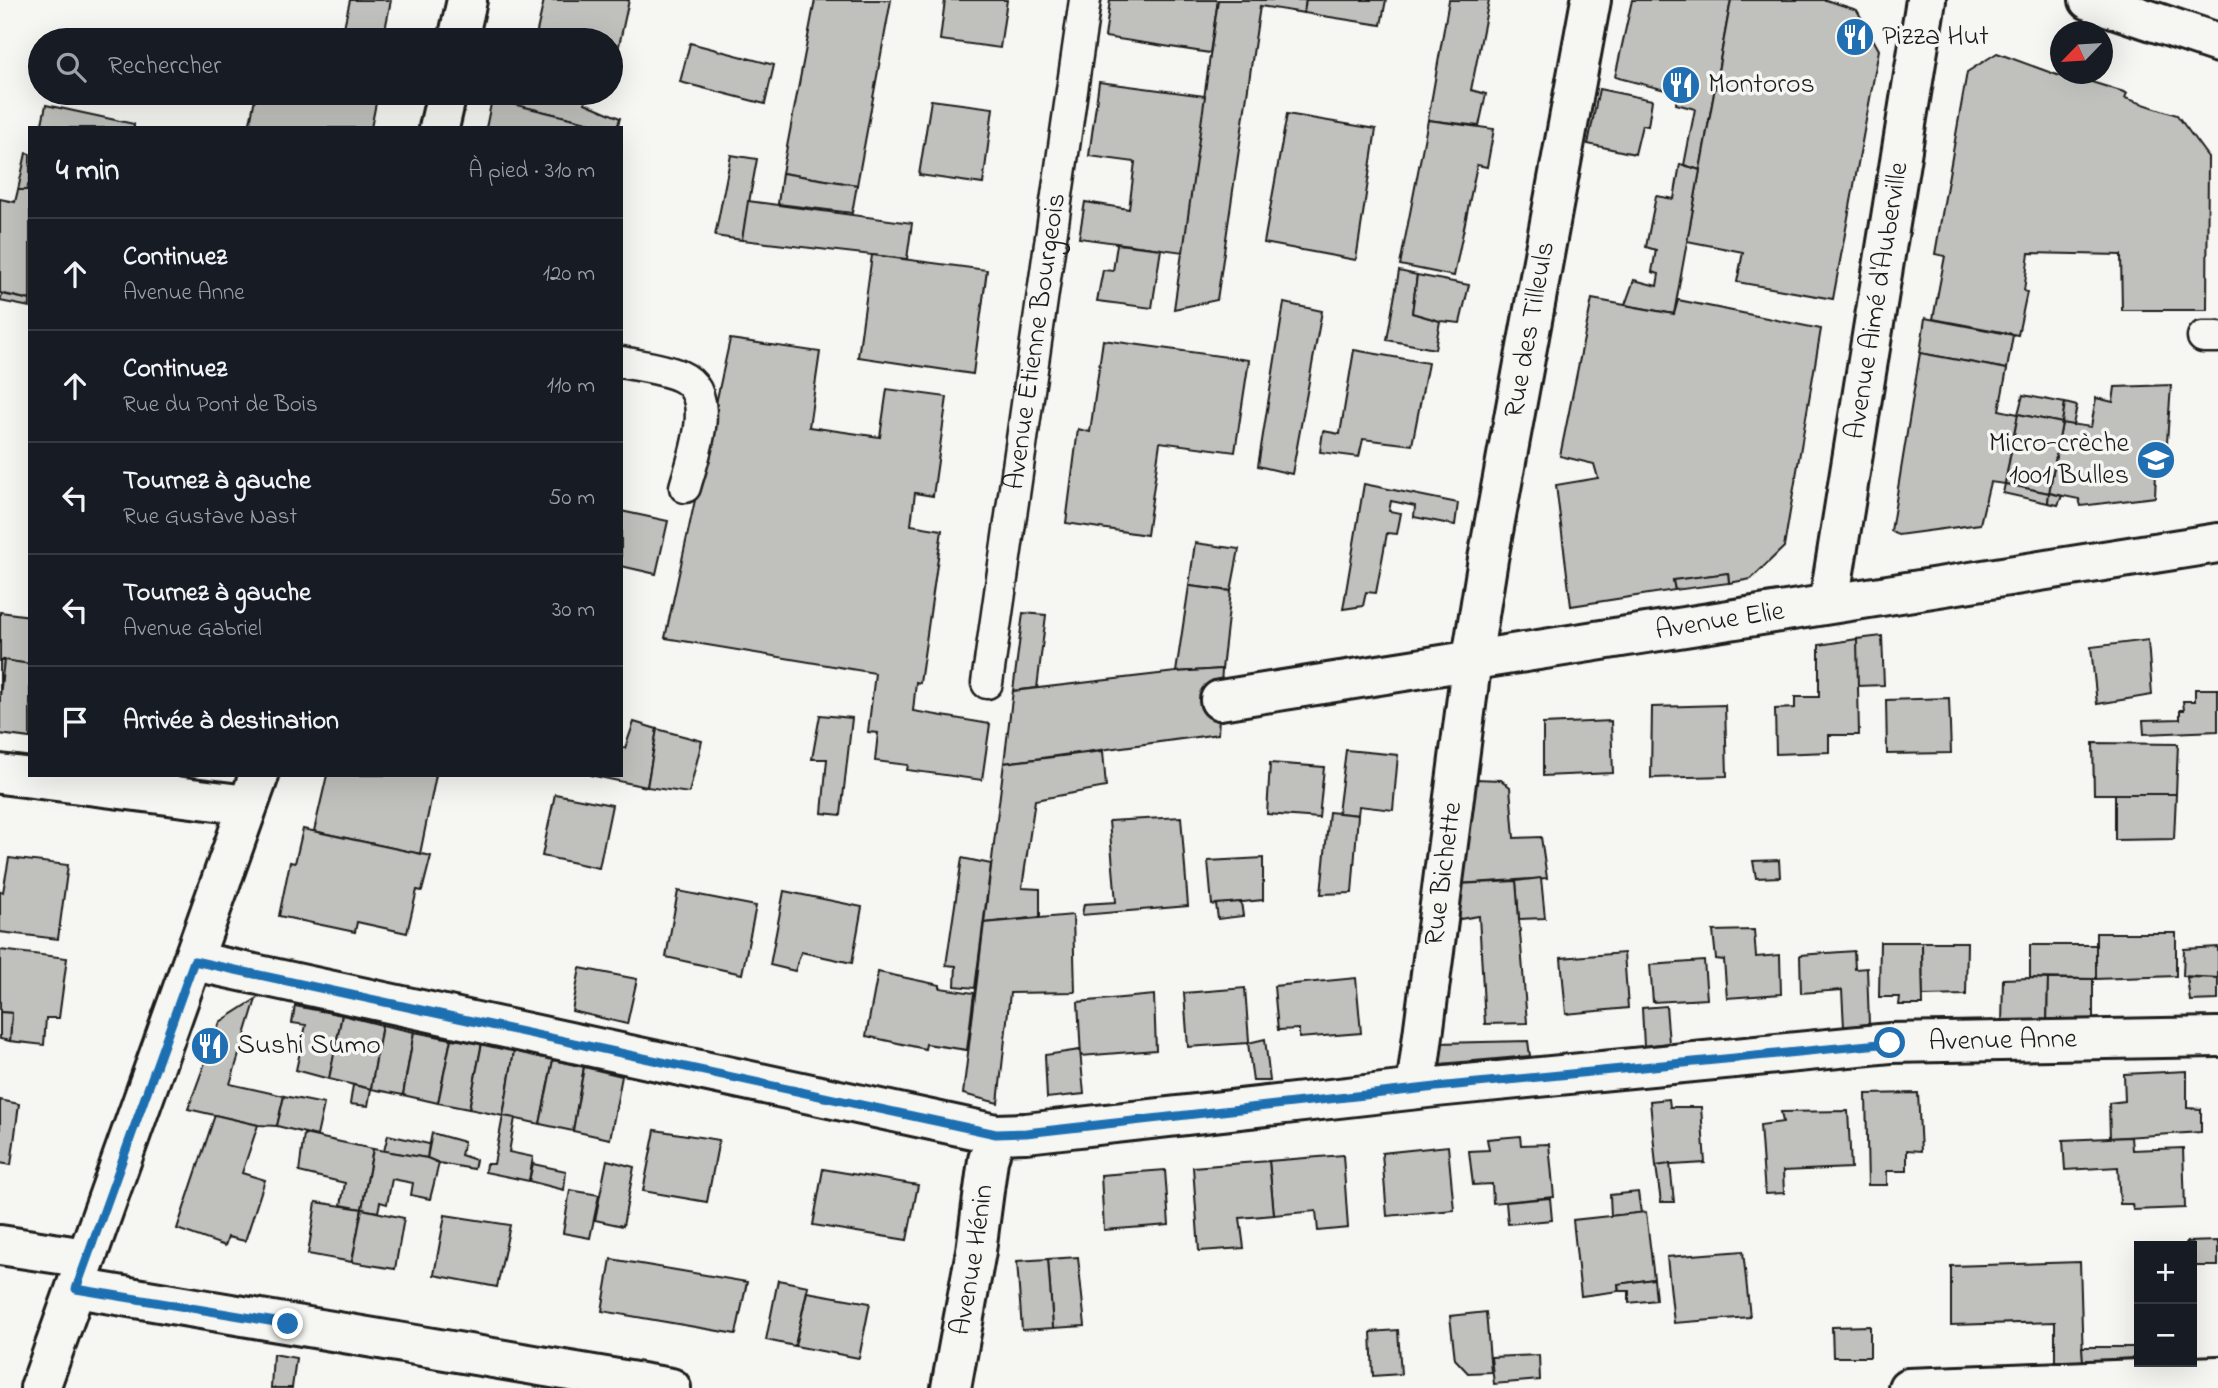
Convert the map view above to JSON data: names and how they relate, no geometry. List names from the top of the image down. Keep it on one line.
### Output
{"streets":{"street":["Avenue Aimé d'Auberville","Rue des Tilleuls","Avenue Elie","Rue Bichette","Avenue Anne","Avenue Hénin"],"lane":["Avenue Étienne Bourgeois"]},"crossings":[["Avenue Aimé d'Auberville","Avenue Elie"],["Rue des Tilleuls","Avenue Elie"],["Rue des Tilleuls","Rue Bichette"],["Avenue Elie","Rue Bichette"],["Rue Bichette","Avenue Anne"],["Avenue Anne","Avenue Hénin"]],"places":{"restaurant":["Pizza Hut","Montoros","Sushi Sumo"],"school or university":["Micro-crèche 1001 Bulles"]},"north":"bottom left","page":{"search":"Rechercher","heading":["4 min","À pied · 310 m"],"list":[["Continuez","Avenue Anne","120 m"],["Continuez","Rue du Pont de Bois","110 m"],["Tournez à gauche","Rue Gustave Nast","50 m"],["Tournez à gauche","Avenue Gabriel","30 m"],"Arrivée à destination"],"map_buttons":["+","−"]}}
